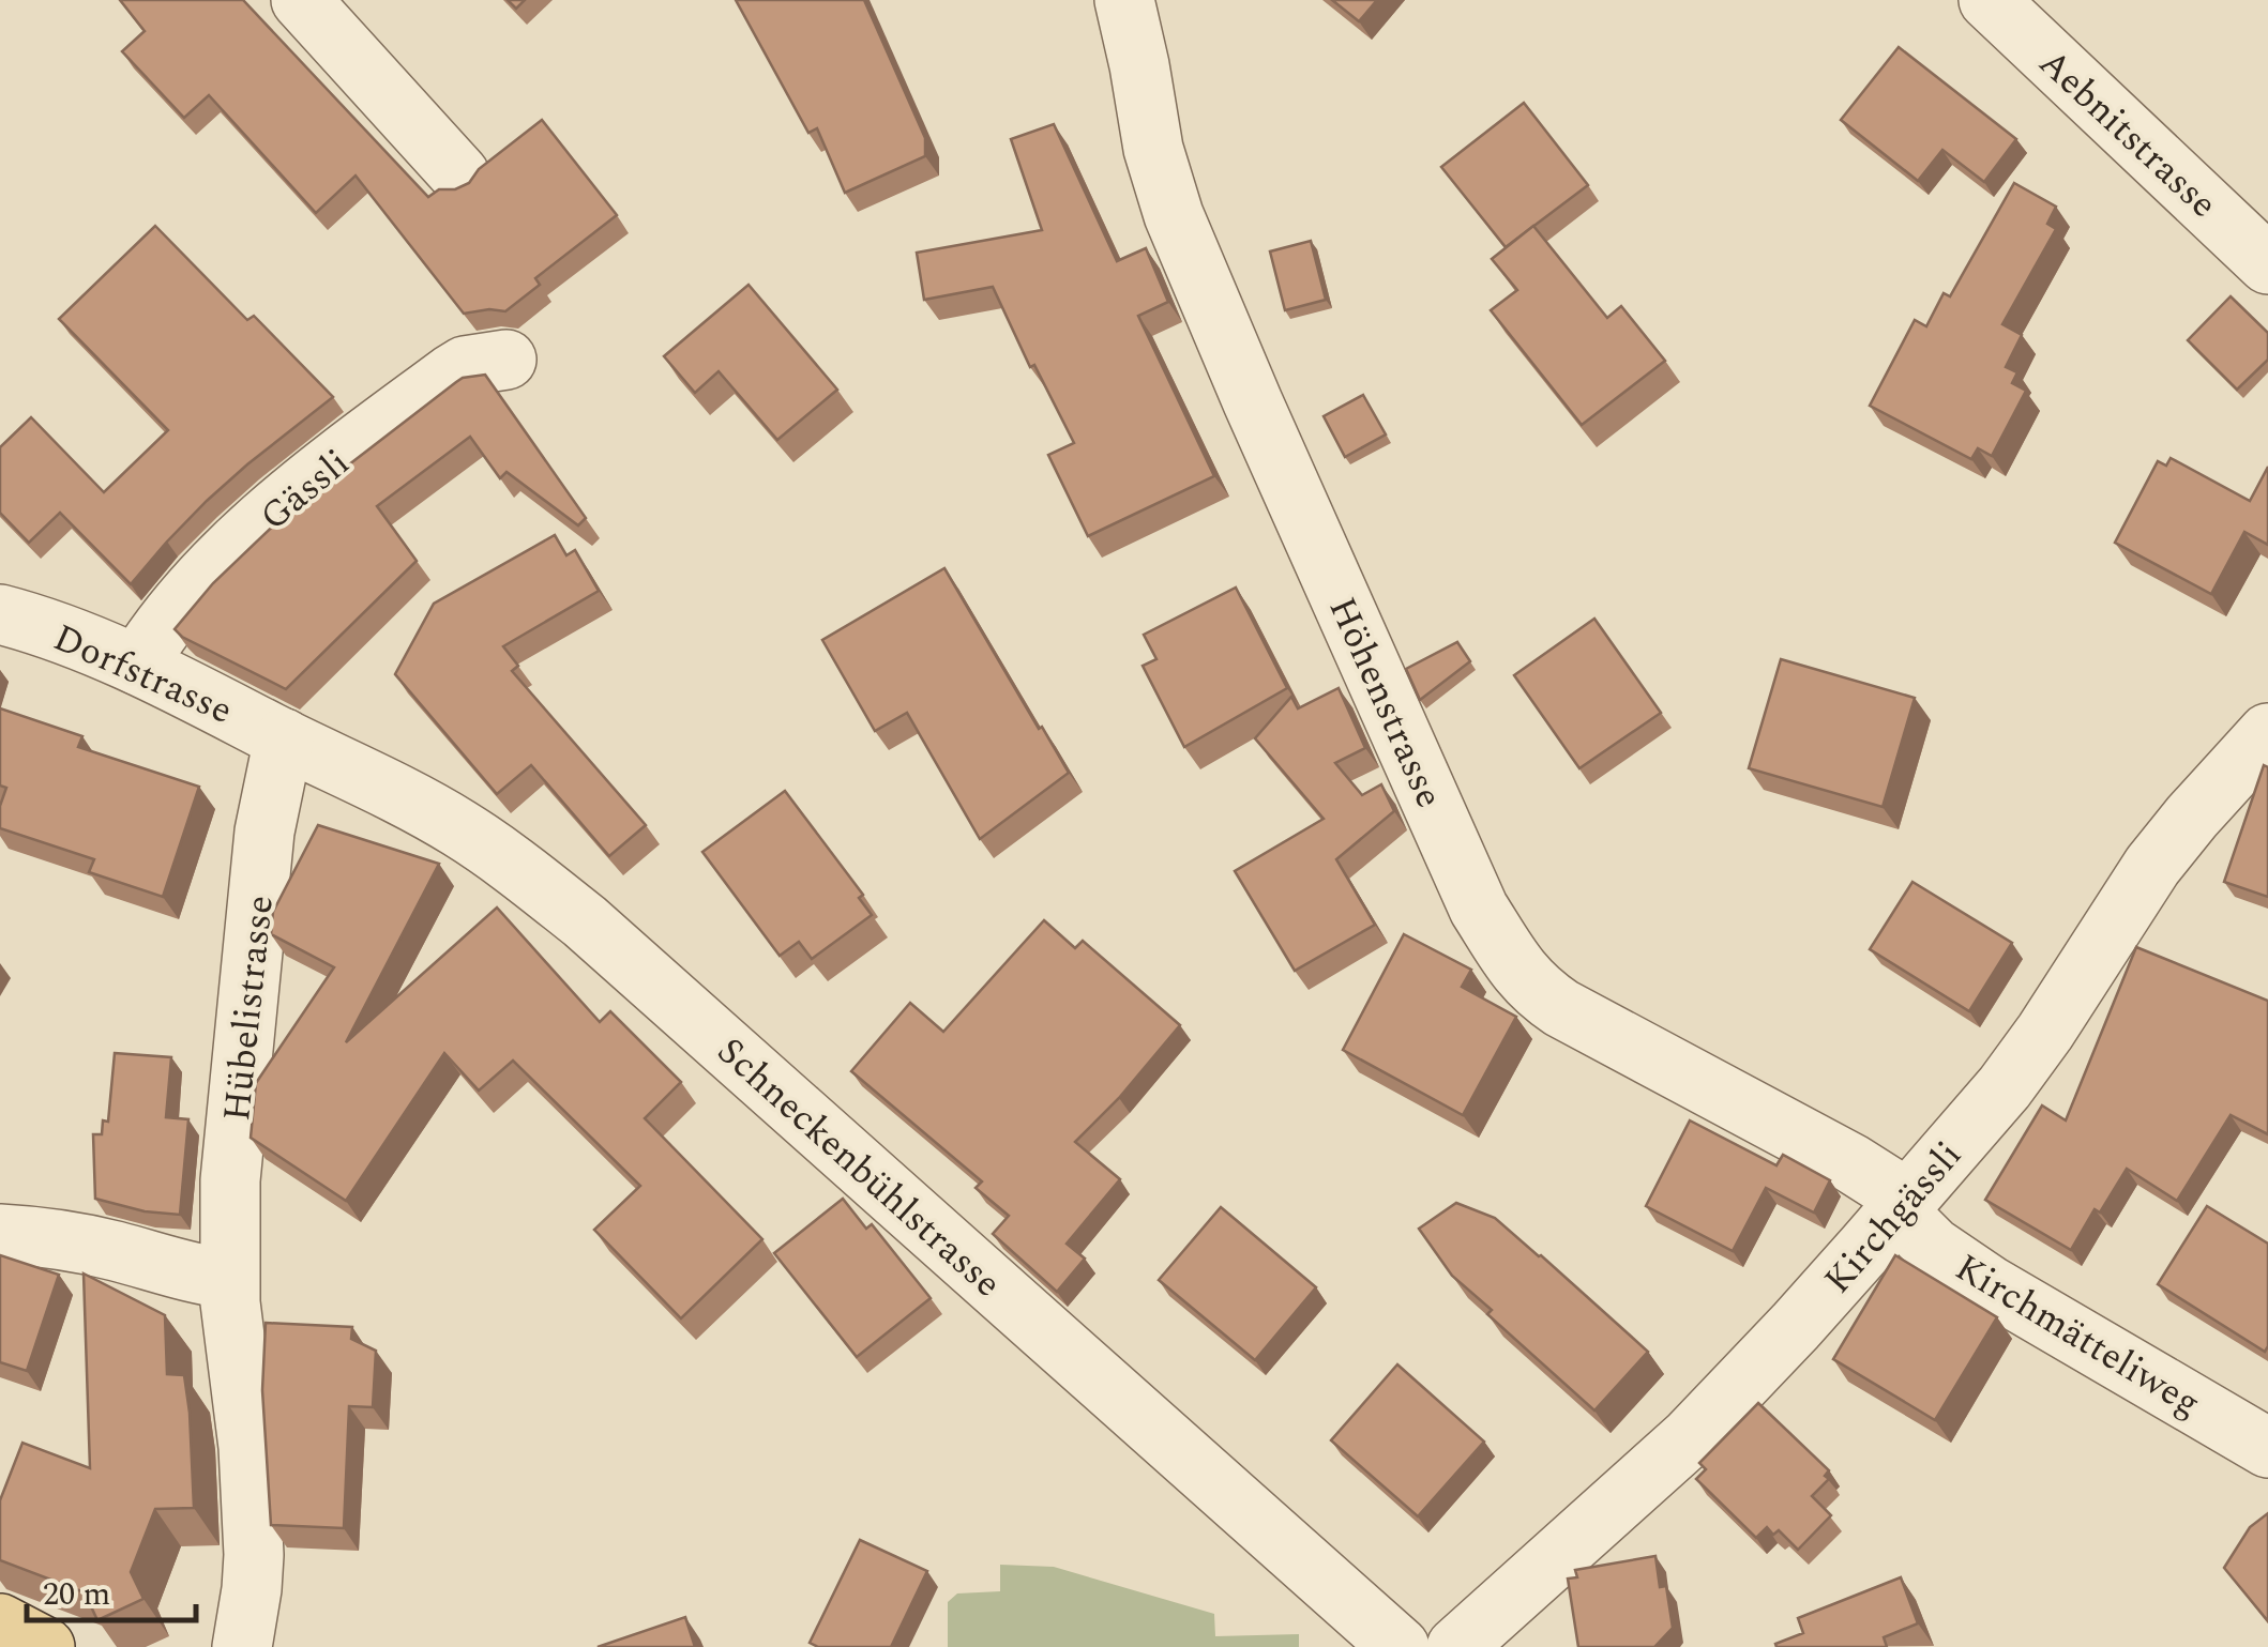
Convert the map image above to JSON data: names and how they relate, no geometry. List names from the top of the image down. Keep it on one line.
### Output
{"streets":{"street":["Aebnitstrasse","Gässli","Dorfstrasse","Höhenstrasse","Hübelistrasse","Schneckenbühlstrasse","Kirchgässli","Kirchmätteliweg"]},"crossings":[["Gässli","Dorfstrasse"],["Dorfstrasse","Hübelistrasse"],["Dorfstrasse","Schneckenbühlstrasse"],["Höhenstrasse","Kirchgässli"],["Höhenstrasse","Kirchmätteliweg"],["Hübelistrasse","Schneckenbühlstrasse"],["Kirchgässli","Kirchmätteliweg"]],"scale_bar":"20 m"}
